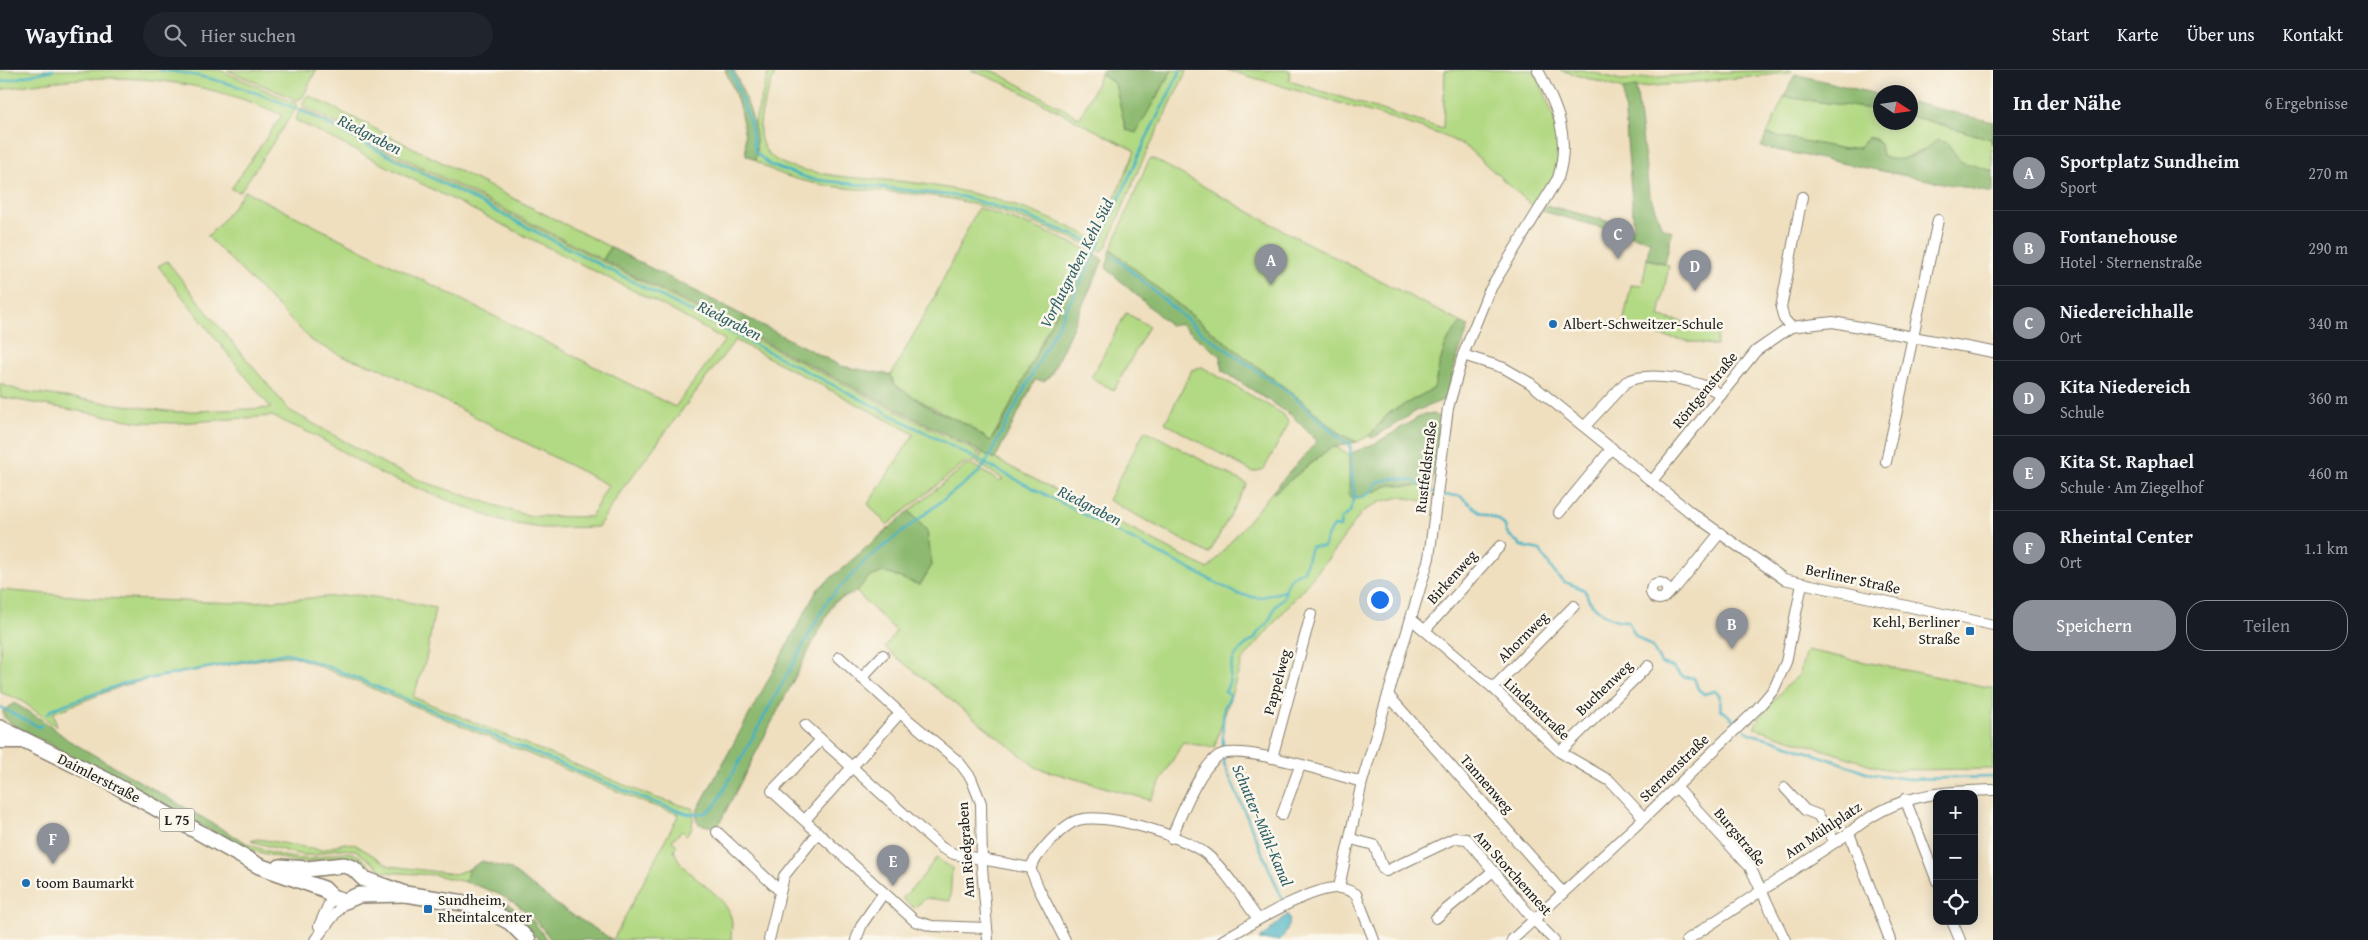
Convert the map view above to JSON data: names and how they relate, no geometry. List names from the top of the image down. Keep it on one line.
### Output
{"streets":{"main road":["Daimlerstraße","L 75"],"street":["Röntgenstraße","Rustfeldstraße","Birkenweg","Berliner Straße","Ahornweg","Pappelweg","Buchenweg","Lindenstraße","Sternenstraße","Tannenweg","Am Mühlplatz","Burgstraße","Am Riedgraben","Am Storchennest"]},"crossings":[["Röntgenstraße","Berliner Straße"],["Rustfeldstraße","Berliner Straße"],["Rustfeldstraße","Lindenstraße"],["Rustfeldstraße","Tannenweg"],["Rustfeldstraße","Am Storchennest"],["Birkenweg","Lindenstraße"],["Berliner Straße","Sternenstraße"],["Ahornweg","Lindenstraße"],["Buchenweg","Lindenstraße"],["Lindenstraße","Sternenstraße"],["Sternenstraße","Tannenweg"],["Sternenstraße","Burgstraße"],["Sternenstraße","Am Storchennest"],["Am Mühlplatz","Burgstraße"]],"water":["Riedgraben","Vorflutgraben Kehl Süd","Schutter-Mühl-Kanal"],"places":{"other":["Albert-Schweitzer-Schule","toom Baumarkt"],"transit":["Kehl, Berliner Straße","Sundheim, Rheintalcenter"]},"north":"right","page":{"header":"Wayfind","search":"Hier suchen","nav":["Start","Karte","Über uns","Kontakt"],"heading":["In der Nähe","6 Ergebnisse"],"list":[{"mark":"A","name":"Sportplatz Sundheim","note":"Sport","value":"270 m"},{"mark":"B","name":"Fontanehouse","note":"Hotel · Sternenstraße","value":"290 m"},{"mark":"C","name":"Niedereichhalle","note":"Ort","value":"340 m"},{"mark":"D","name":"Kita Niedereich","note":"Schule","value":"360 m"},{"mark":"E","name":"Kita St. Raphael","note":"Schule · Am Ziegelhof","value":"460 m"},{"mark":"F","name":"Rheintal Center","note":"Ort","value":"1.1 km"}],"pins":["C","A","D","B","F","E"],"buttons":["Speichern","Teilen"],"map_buttons":["+","−"]}}
